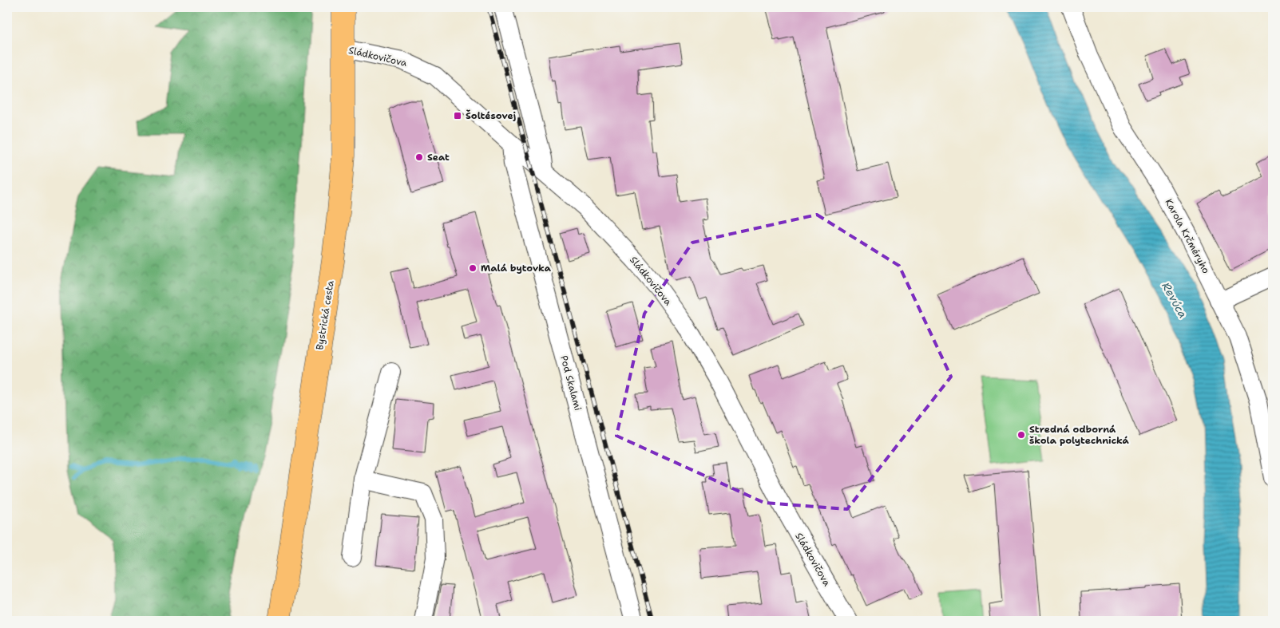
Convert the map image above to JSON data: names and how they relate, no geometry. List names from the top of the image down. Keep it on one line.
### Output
{"streets":{"main road":["Bystrická cesta"],"street":["Sládkovičova","Karola Krčméryho","Pod Skalami"]},"crossings":[["Sládkovičova","Bystrická cesta"],["Sládkovičova","Pod Skalami"]],"water":["Revúca"],"places":{"transit":["Šoltésovej"],"other":["Seat","Malá bytovka","Stredná odborná škola polytechnická"]}}
